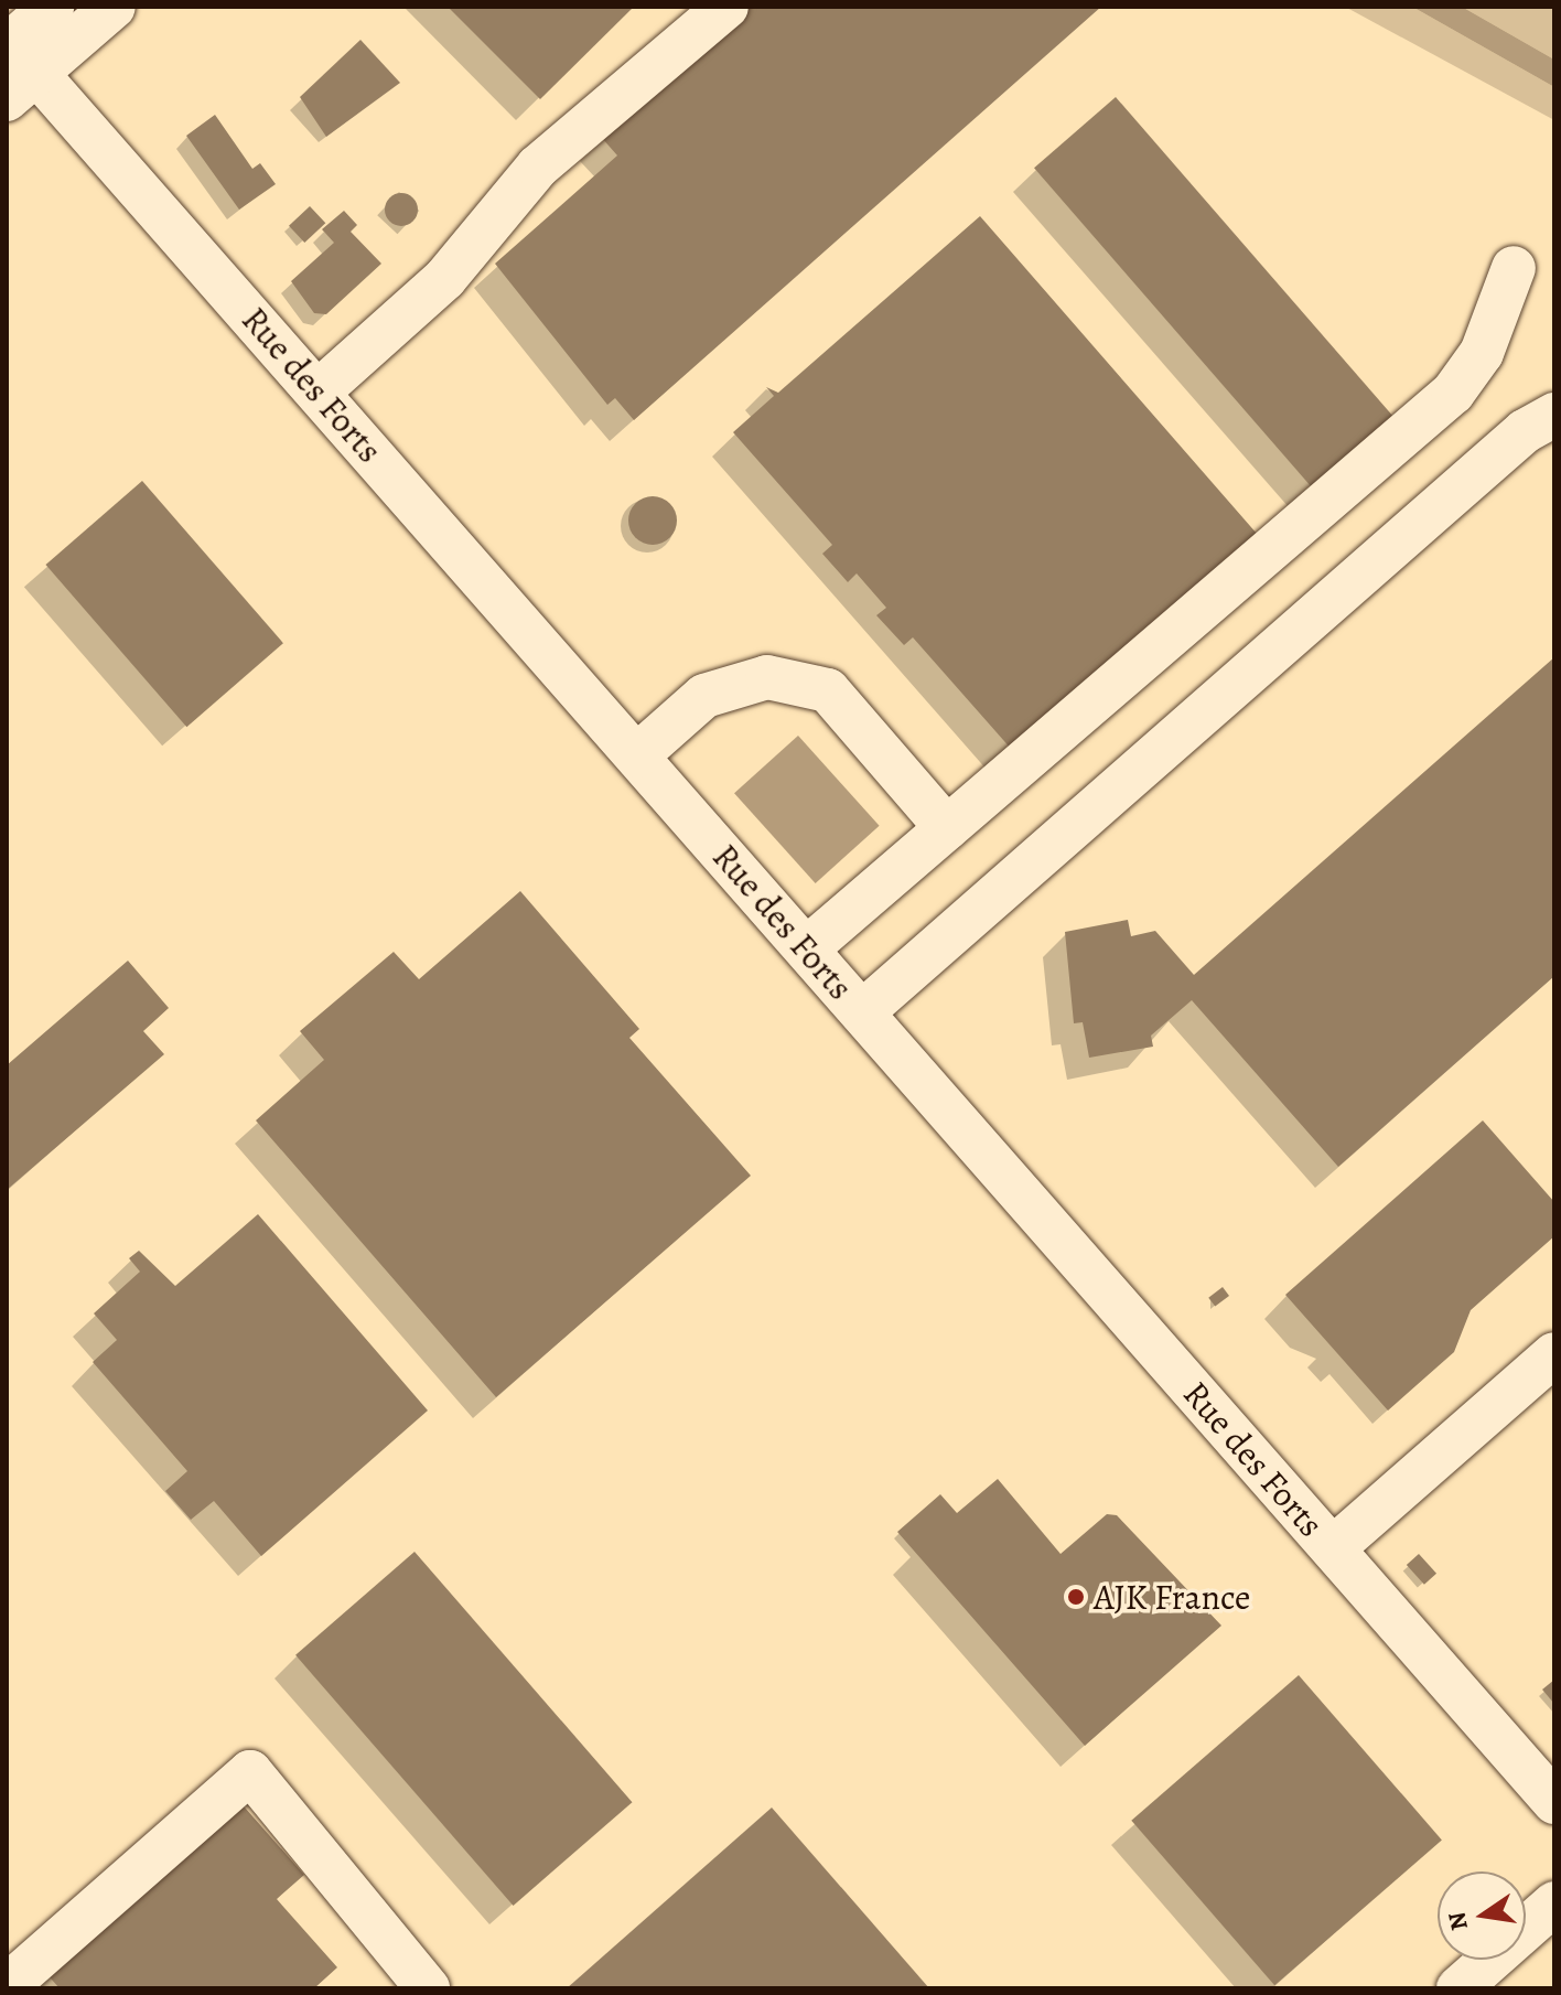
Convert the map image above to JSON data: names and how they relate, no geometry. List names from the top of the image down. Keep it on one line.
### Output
{"streets":{"street":["Rue des Forts"]},"places":["AJK France"],"north":"left"}
